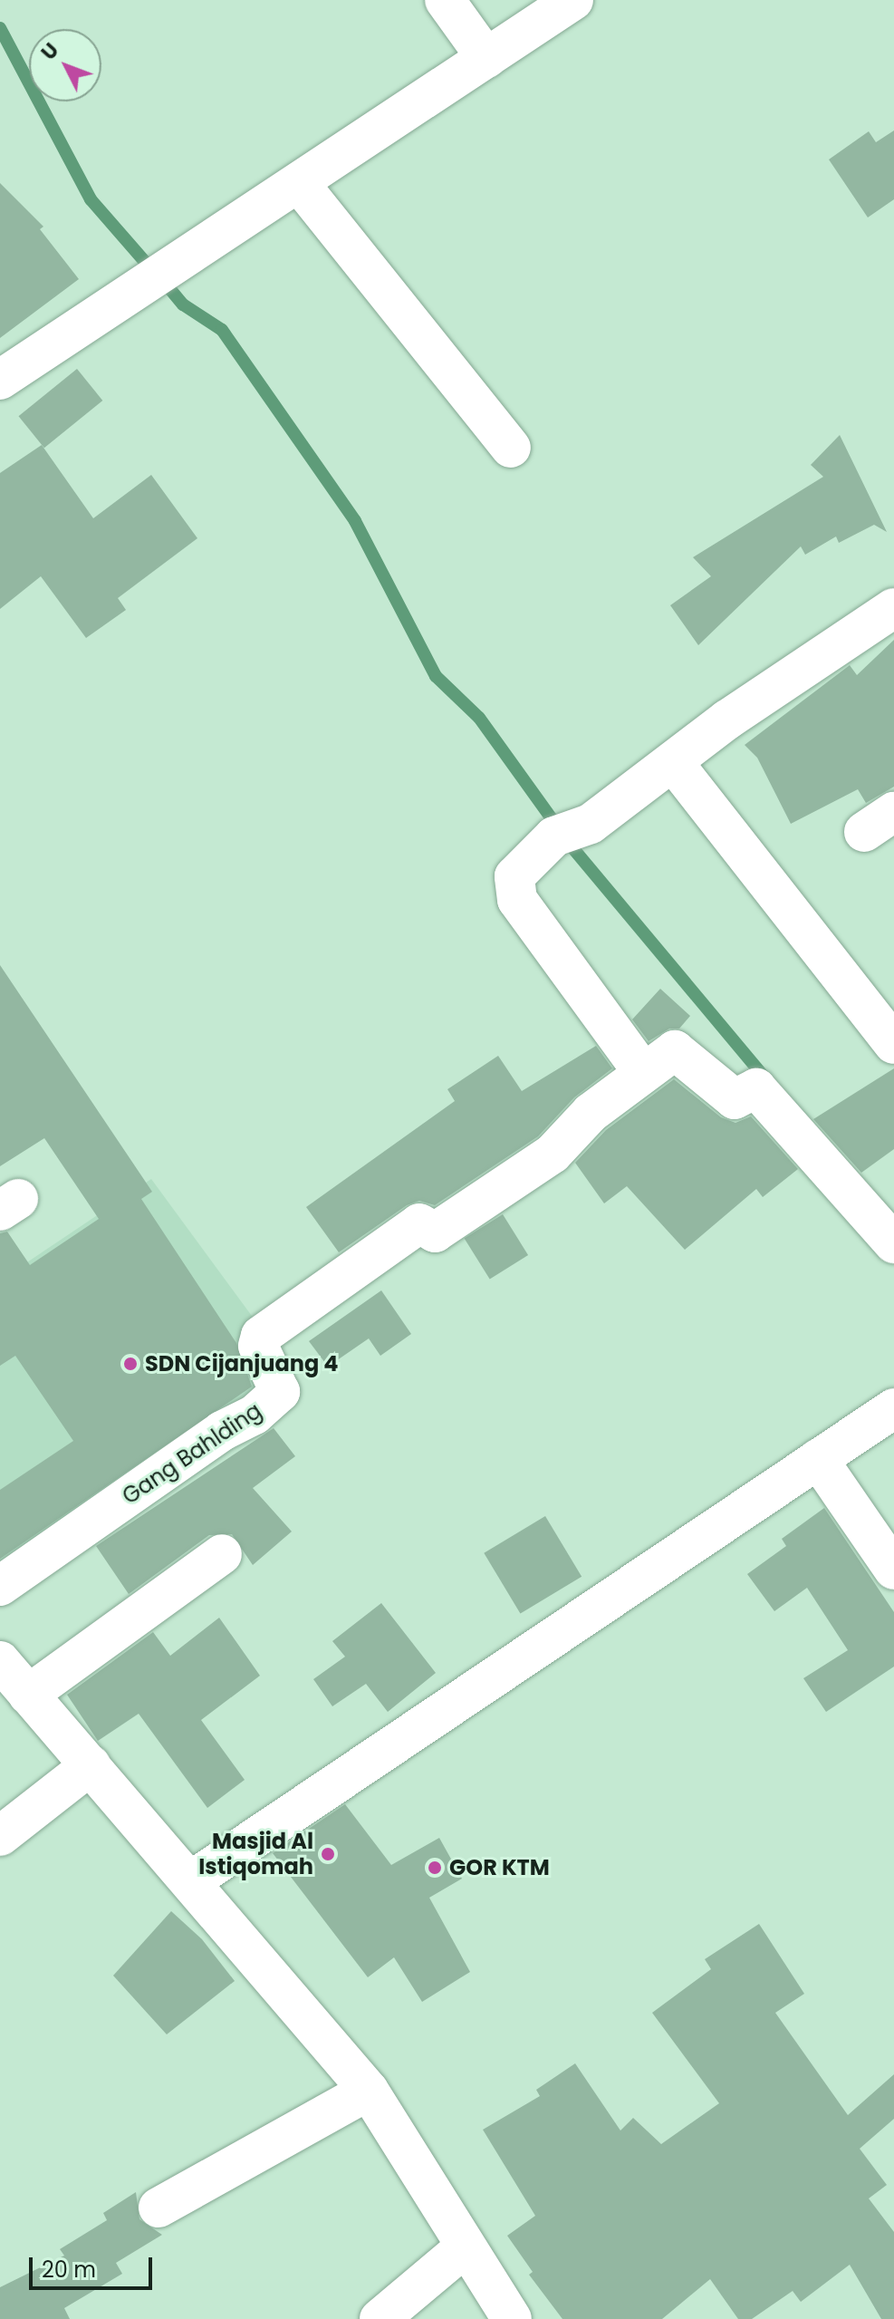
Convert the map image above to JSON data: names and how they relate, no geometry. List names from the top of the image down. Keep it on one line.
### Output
{"streets":{"street":["Gang Bahlding"]},"places":["SDN Cijanjuang 4","Masjid Al Istiqomah","GOR KTM"],"scale_bar":"20 m","north":"top left"}
